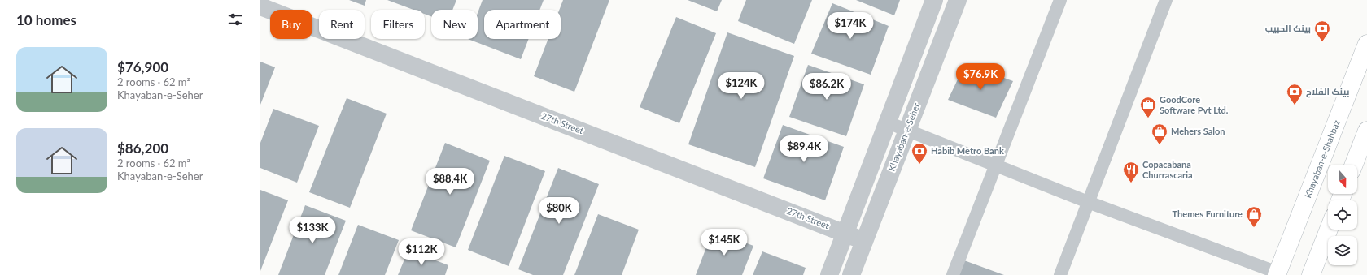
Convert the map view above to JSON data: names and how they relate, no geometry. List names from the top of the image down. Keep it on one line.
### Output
{"streets":{"main road":["Khayaban-e-Shahbaz"],"street":["27th Street","Khayaban-e-Seher"]},"crossings":[["27th Street","Khayaban-e-Seher"]],"places":{"bank":["بينک الحبيب","بینک الفلاح","Habib Metro Bank"],"office":["GoodCore Software Pvt Ltd."],"shop":["Mehers Salon","Themes Furniture"],"restaurant":["Copacabana Churrascaria"]},"north":"bottom","page":{"heading":"10 homes","chip":["Buy","Rent","Filters","New","Apartment"],"price":["$174K","$76.9K","$124K","$86.2K","$89.4K","$88.4K","$80K","$133K","$145K","$112K"],"list":[{"name":"$76,900","note":"2 rooms · 62 m² · Khayaban-e-Seher"},{"name":"$86,200","note":"2 rooms · 62 m² · Khayaban-e-Seher"}]}}
